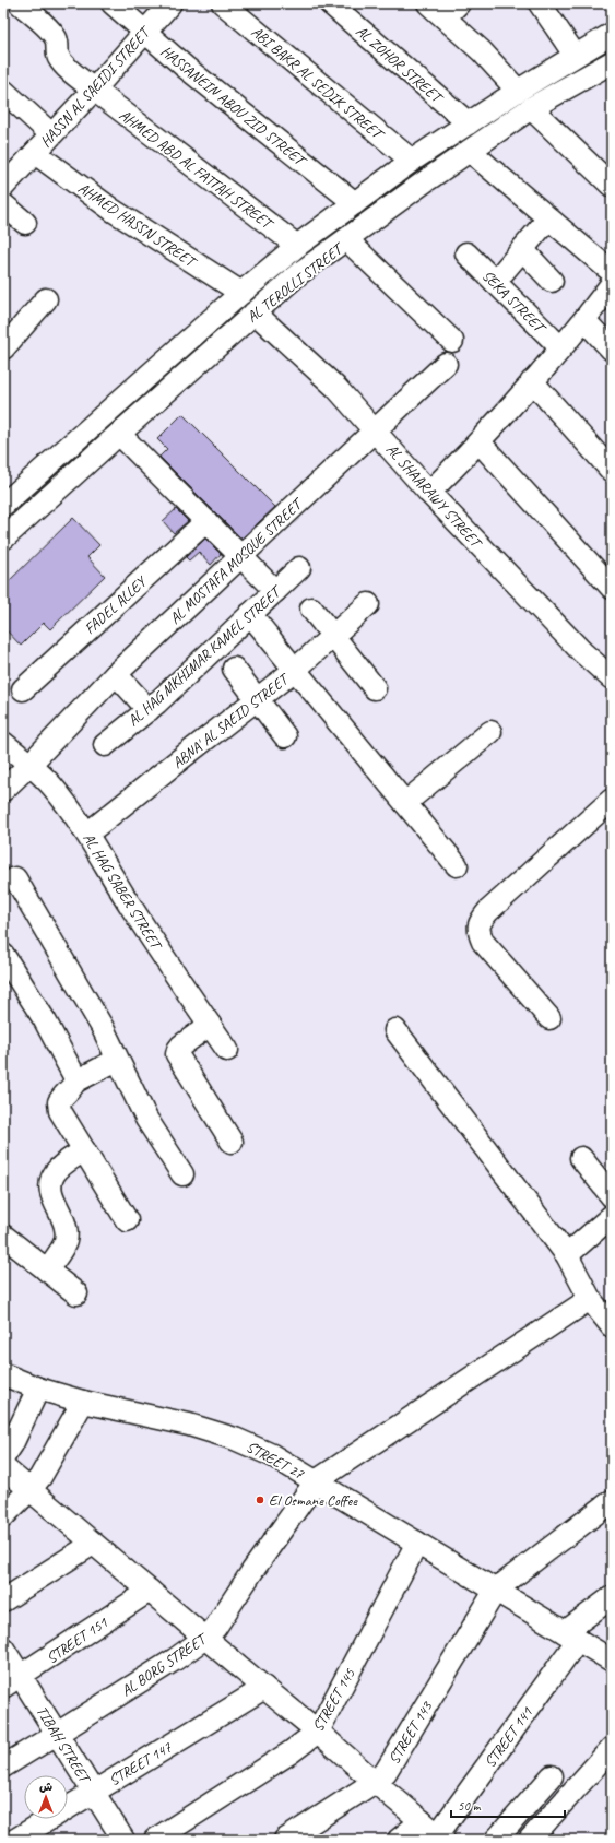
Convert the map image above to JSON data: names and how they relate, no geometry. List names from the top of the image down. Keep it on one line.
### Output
{"streets":{"street":["AL ZOHOR STREET","ABI BAKR AL SEDIK STREET","HASSN AL SAEIDI STREET","HASSANEIN ABOU ZID STREET","AHMED ABD AL FATTAH STREET","AHMED HASSN STREET","AL TEROLLI STREET","SEKA STREET","AL SHAARAWY STREET","AL MOSTAFA MOSQUE STREET","FADEL ALLEY","AL HAG MKHIMAR KAMEL STREET","ABNA' AL SAEID STREET","AL HAG SABER STREET","STREET 27","STREET 151","AL BORG STREET","STREET 145","STREET 143","STREET 141","TIBAH STREET","STREET 147"]},"crossings":[["AL ZOHOR STREET","AL TEROLLI STREET"],["ABI BAKR AL SEDIK STREET","AL TEROLLI STREET"],["HASSN AL SAEIDI STREET","HASSANEIN ABOU ZID STREET"],["HASSN AL SAEIDI STREET","AHMED ABD AL FATTAH STREET"],["HASSN AL SAEIDI STREET","AHMED HASSN STREET"],["HASSANEIN ABOU ZID STREET","AL TEROLLI STREET"],["AHMED ABD AL FATTAH STREET","AL TEROLLI STREET"],["AHMED HASSN STREET","AL TEROLLI STREET"],["AL TEROLLI STREET","AL SHAARAWY STREET"],["AL SHAARAWY STREET","AL MOSTAFA MOSQUE STREET"],["AL MOSTAFA MOSQUE STREET","AL HAG SABER STREET"],["ABNA' AL SAEID STREET","AL HAG SABER STREET"],["STREET 27","AL BORG STREET"],["STREET 27","STREET 145"],["STREET 27","STREET 143"],["STREET 27","STREET 141"],["STREET 151","TIBAH STREET"],["AL BORG STREET","TIBAH STREET"],["TIBAH STREET","STREET 147"]],"places":["El Osmane Coffee"],"scale_bar":"50 m","north":"top"}
